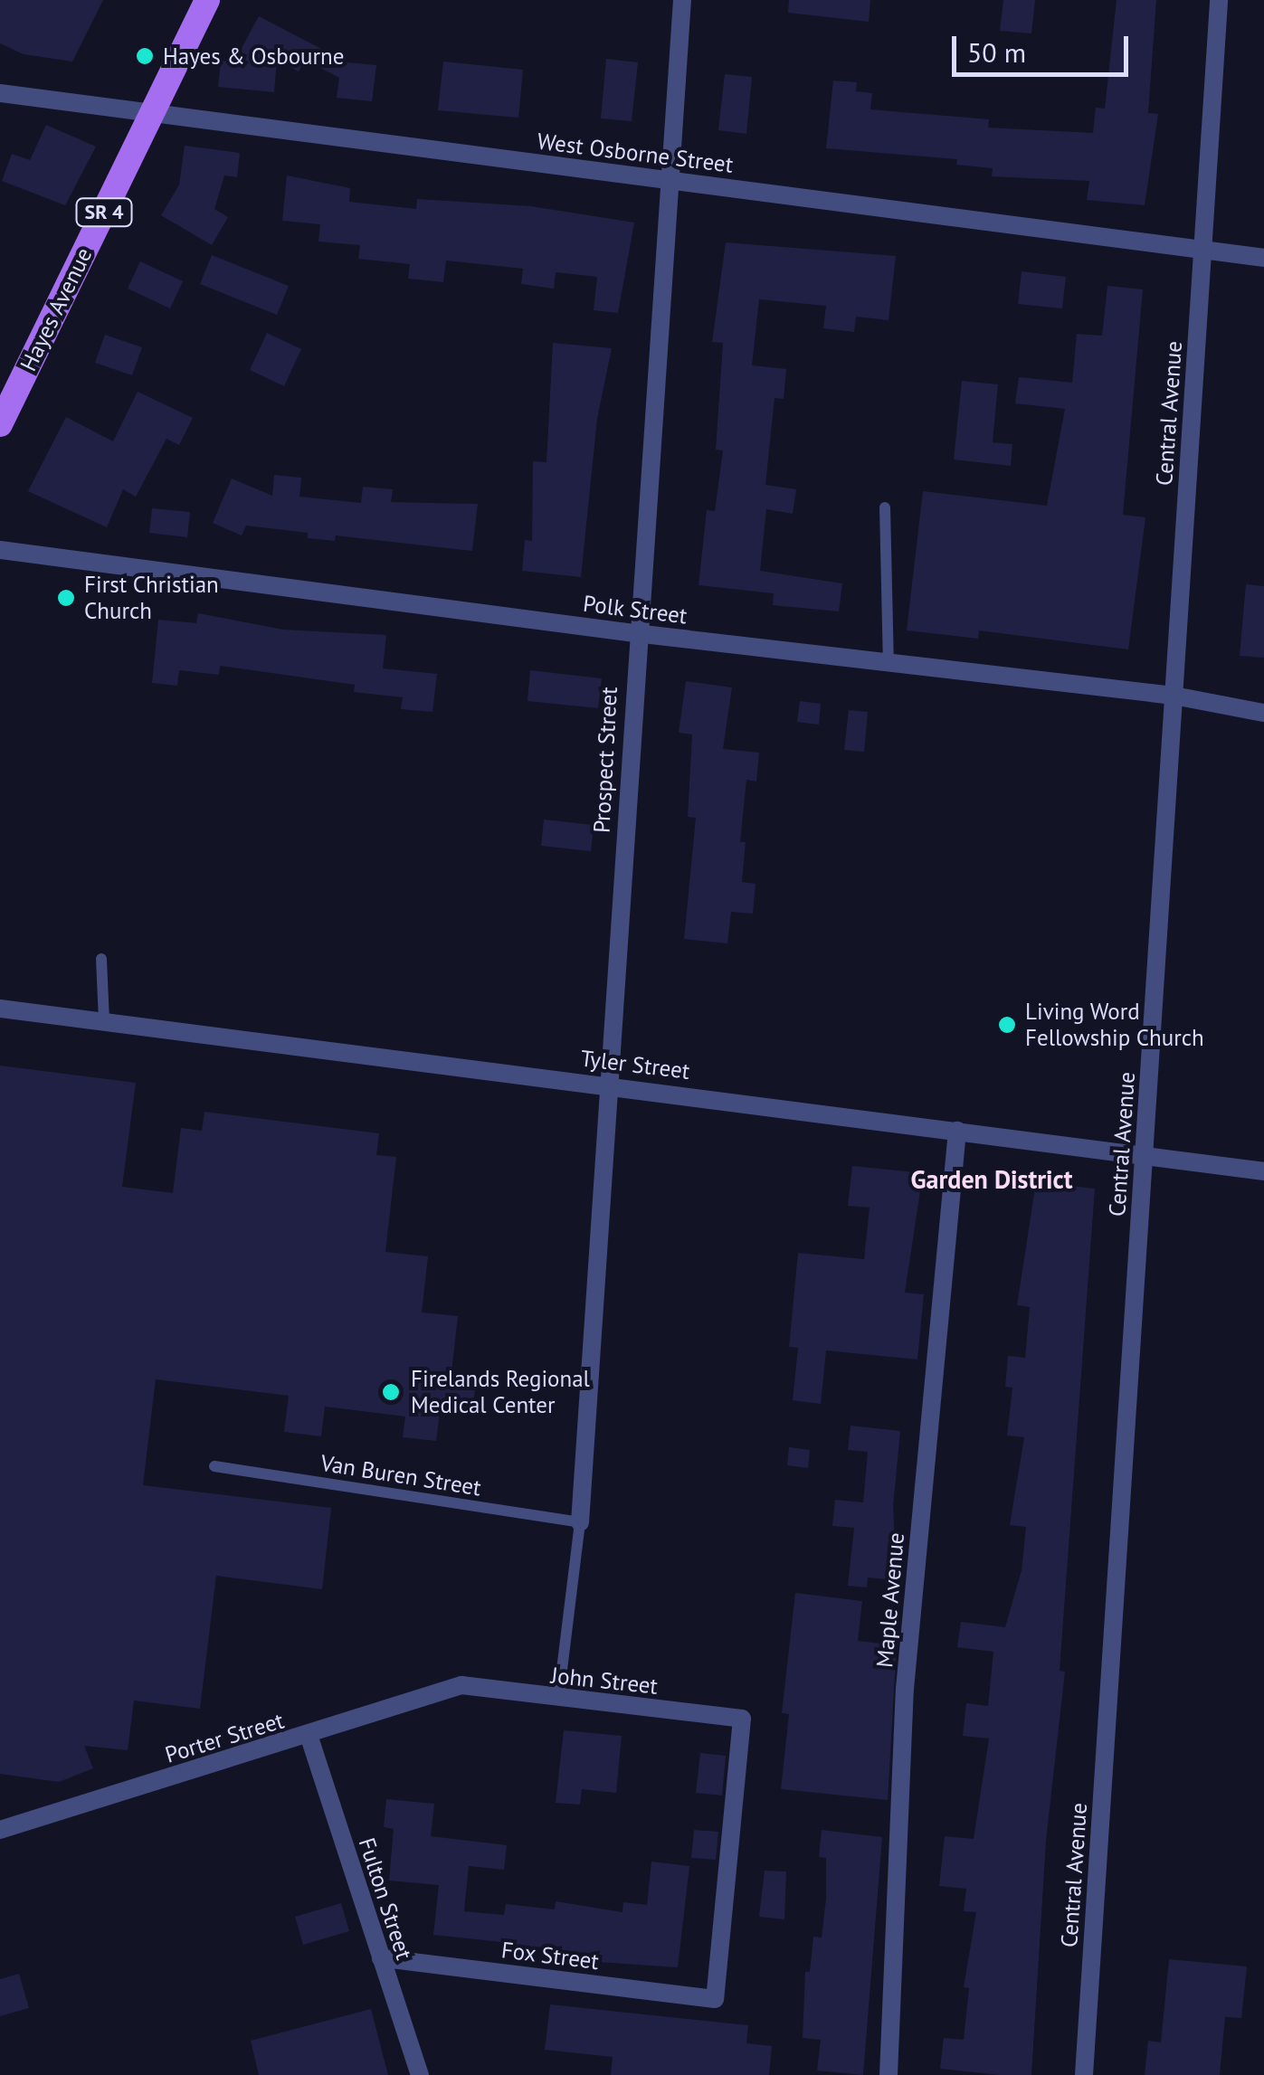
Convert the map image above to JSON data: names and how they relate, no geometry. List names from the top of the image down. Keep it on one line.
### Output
{"streets":{"main road":["SR 4","Hayes Avenue"],"street":["West Osborne Street","Central Avenue","Polk Street","Prospect Street","Tyler Street","Maple Avenue","John Street","Porter Street","Fulton Street","Fox Street"],"lane":["Van Buren Street"]},"crossings":[["West Osborne Street","Hayes Avenue"],["West Osborne Street","Central Avenue"],["West Osborne Street","Prospect Street"],["Central Avenue","Polk Street"],["Central Avenue","Tyler Street"],["Polk Street","Prospect Street"],["Prospect Street","Tyler Street"],["Prospect Street","Van Buren Street"],["Tyler Street","Maple Avenue"],["John Street","Porter Street"],["John Street","Fox Street"],["Porter Street","Fulton Street"],["Fulton Street","Fox Street"]],"districts":["Garden District"],"places":["Hayes & Osbourne","First Christian Church","Living Word Fellowship Church","Firelands Regional Medical Center"],"scale_bar":"50 m"}
